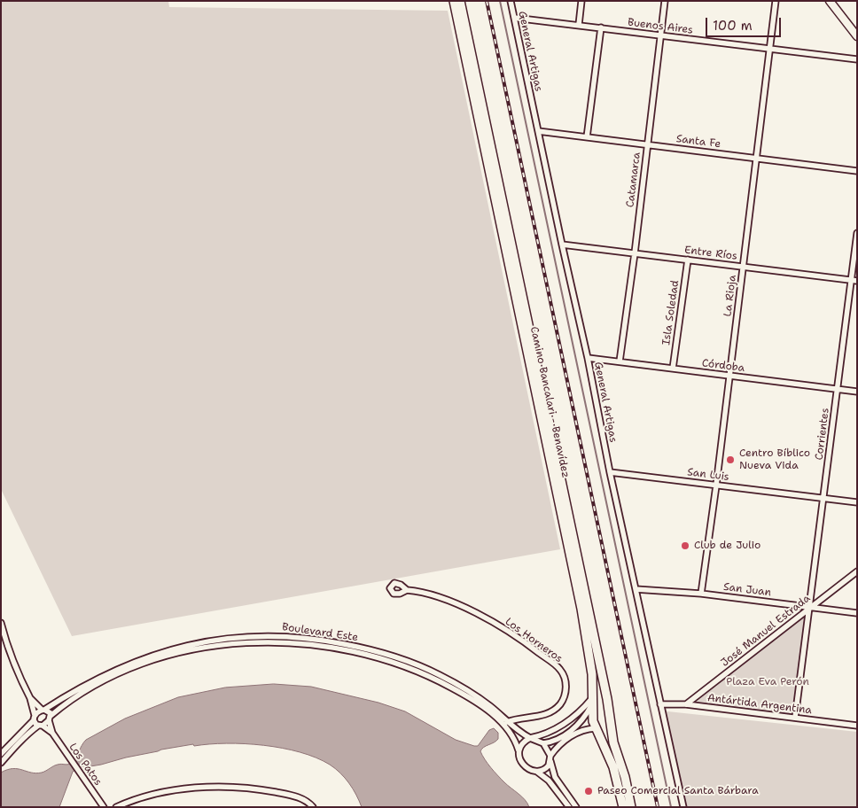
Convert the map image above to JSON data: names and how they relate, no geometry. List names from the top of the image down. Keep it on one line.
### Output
{"streets":{"main road":["Camino Bancalari - Benavídez"],"street":["Buenos Aires","General Artigas","Santa Fe","Catamarca","Entre Ríos","La Rioja","Isla Soledad","Córdoba","Corrientes","San Luis","San Juan","José Manuel Estrada","Boulevard Este","Los Horneros","Antártida Argentina","Los Patos"]},"crossings":[["Buenos Aires","General Artigas"],["Buenos Aires","Catamarca"],["Buenos Aires","La Rioja"],["General Artigas","Santa Fe"],["General Artigas","Entre Ríos"],["General Artigas","Córdoba"],["General Artigas","San Luis"],["General Artigas","San Juan"],["General Artigas","Antártida Argentina"],["Santa Fe","Catamarca"],["Santa Fe","La Rioja"],["Catamarca","Entre Ríos"],["Catamarca","Córdoba"],["Entre Ríos","La Rioja"],["Entre Ríos","Isla Soledad"],["Entre Ríos","Corrientes"],["La Rioja","Córdoba"],["La Rioja","San Luis"],["La Rioja","San Juan"],["Isla Soledad","Córdoba"],["Córdoba","Corrientes"],["Corrientes","San Luis"],["Corrientes","San Juan"],["Corrientes","José Manuel Estrada"],["Corrientes","Antártida Argentina"],["San Juan","José Manuel Estrada"],["José Manuel Estrada","Antártida Argentina"],["Boulevard Este","Los Horneros"],["Boulevard Este","Los Patos"]],"parks":["Plaza Eva Perón"],"places":["Centro Bíblico Nueva Vida","Club de Julio","Paseo Comercial Santa Bárbara"],"scale_bar":"100 m"}
